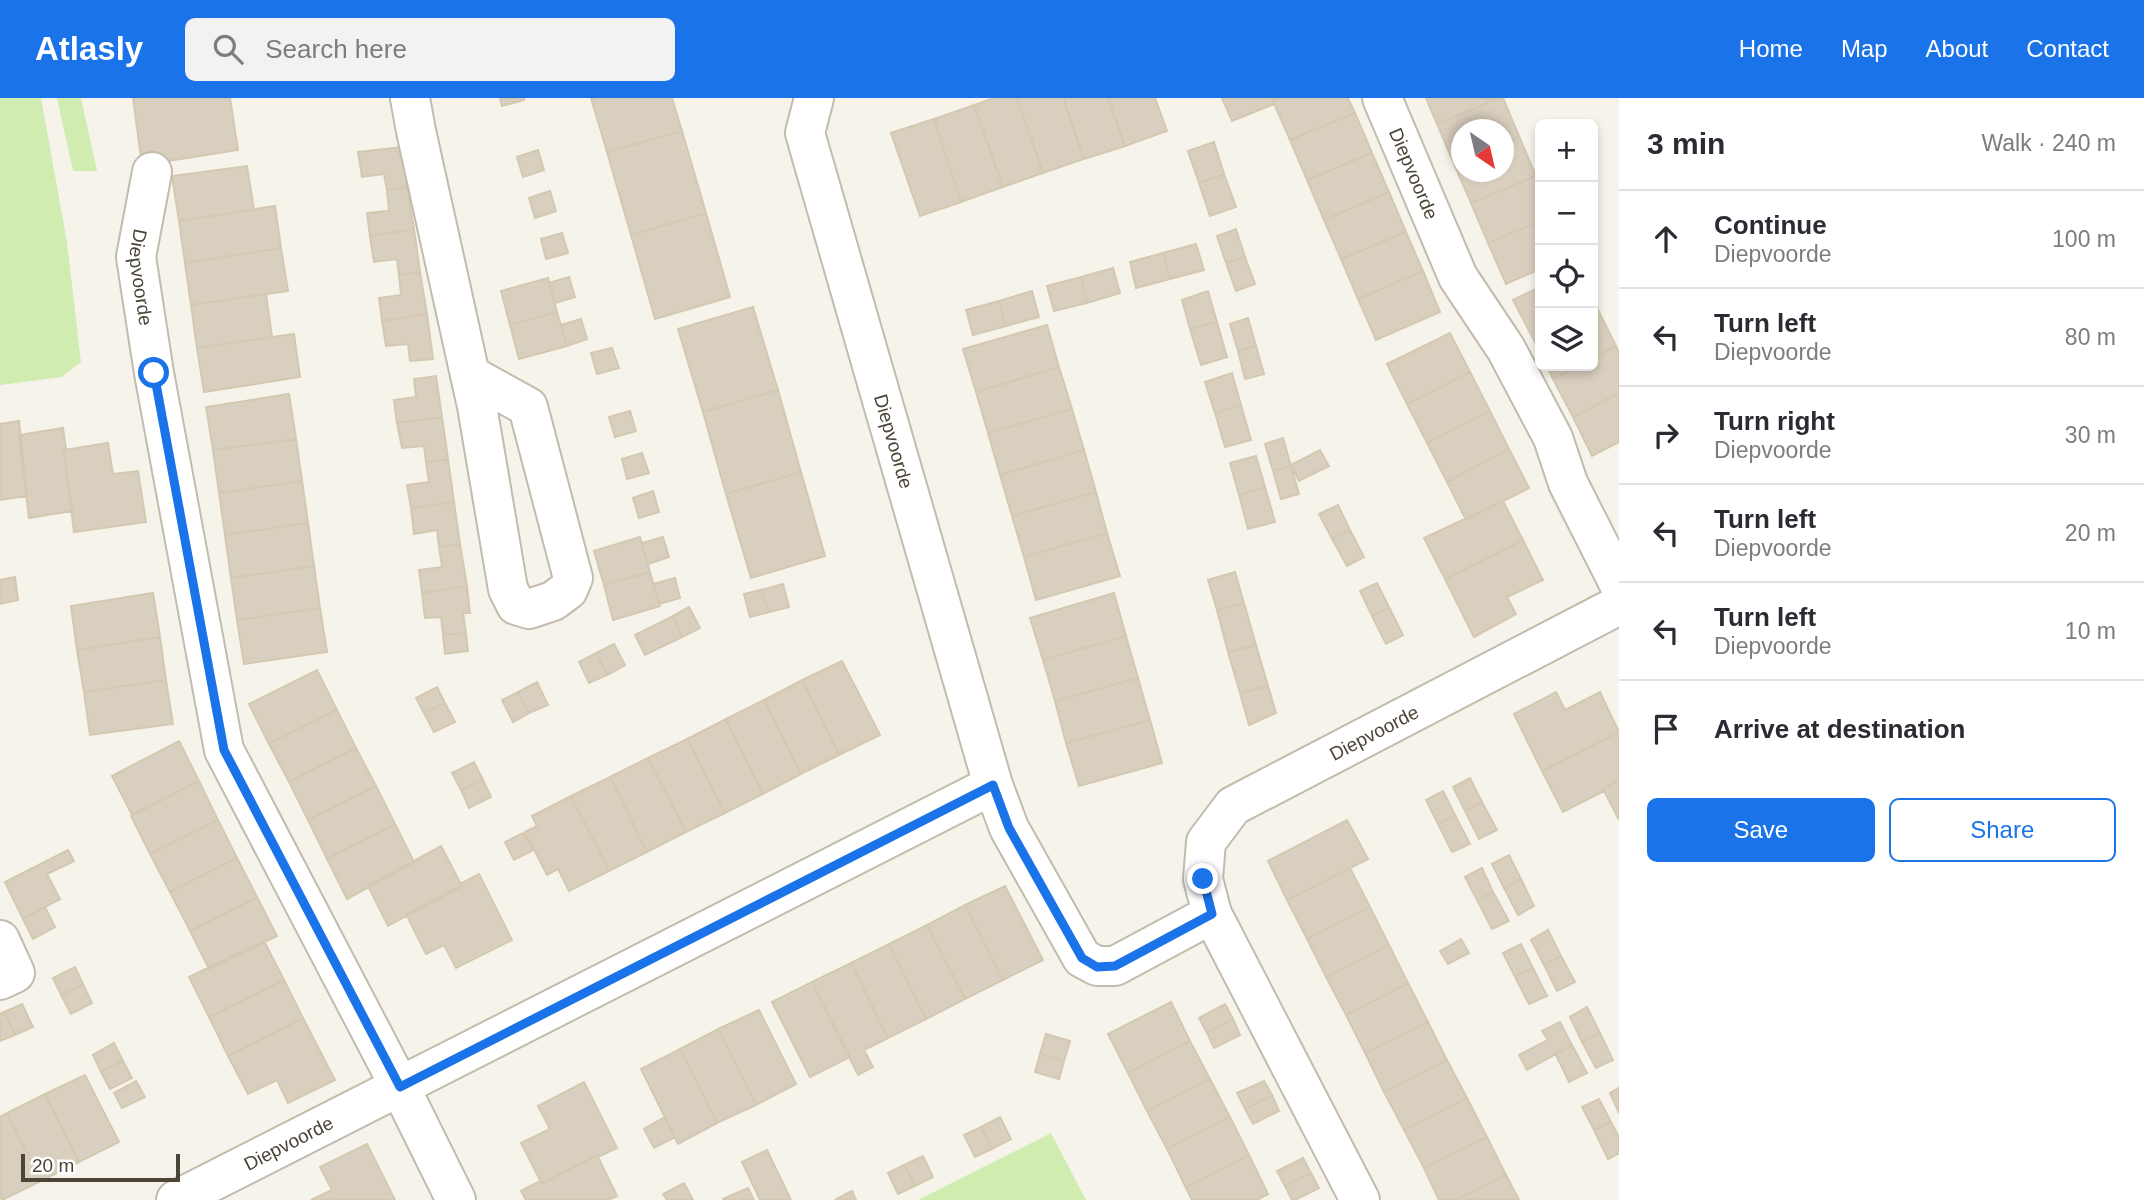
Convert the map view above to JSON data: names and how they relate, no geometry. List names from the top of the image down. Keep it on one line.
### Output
{"streets":{"street":["Diepvoorde"]},"scale_bar":"20 m","north":"bottom right","page":{"header":"Atlasly","search":"Search here","nav":["Home","Map","About","Contact"],"heading":["3 min","Walk · 240 m"],"map_buttons":["+","−"],"list":[["Continue","Diepvoorde","100 m"],["Turn left","Diepvoorde","80 m"],["Turn right","Diepvoorde","30 m"],["Turn left","Diepvoorde","20 m"],["Turn left","Diepvoorde","10 m"],"Arrive at destination"],"buttons":["Save","Share"],"scale":"20 m"}}
